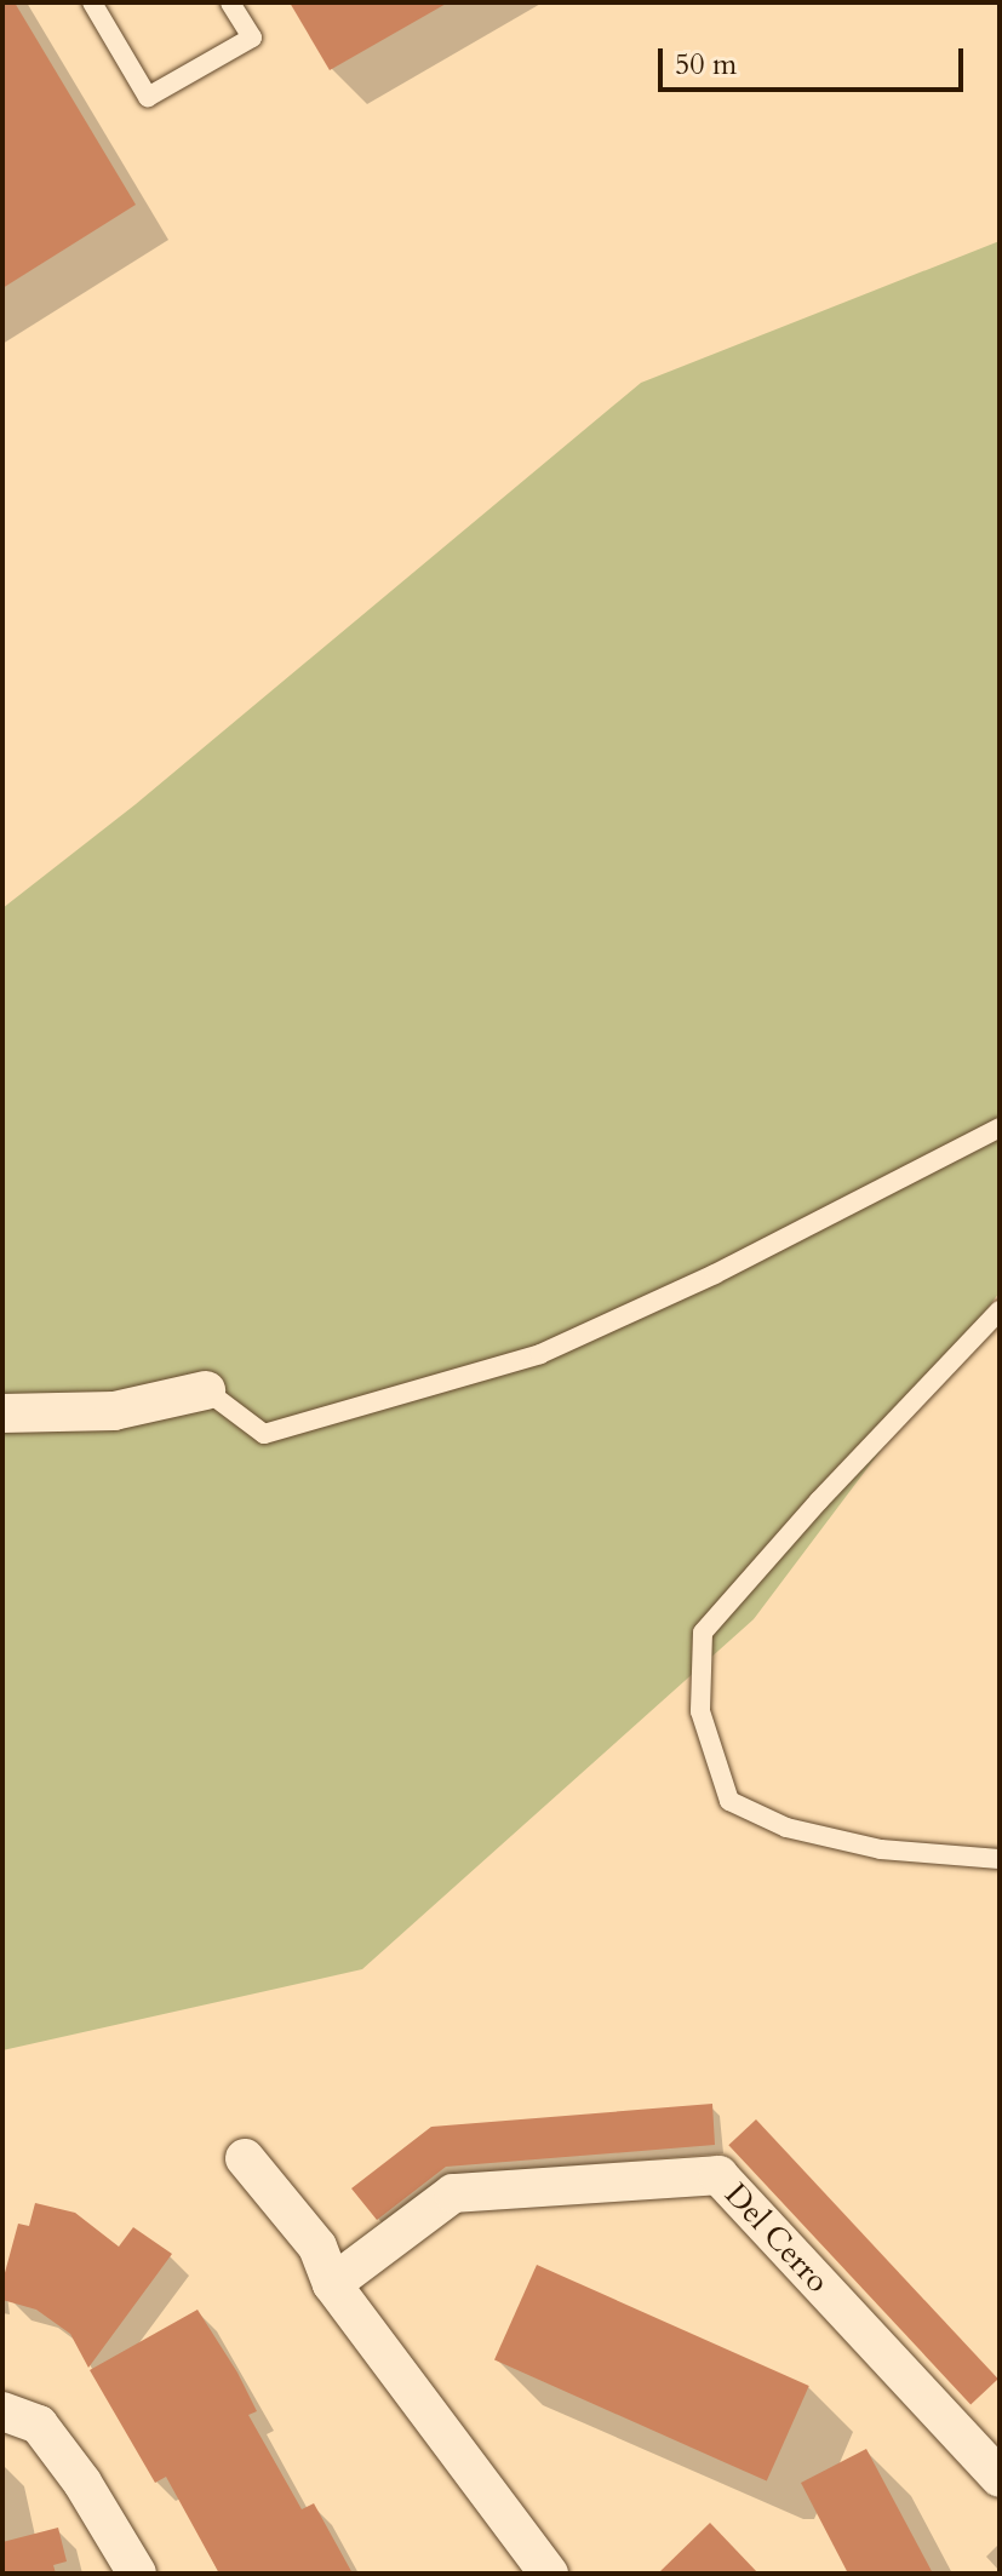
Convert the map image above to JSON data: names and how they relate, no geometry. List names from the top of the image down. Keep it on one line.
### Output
{"streets":{"street":["Del Cerro"]},"scale_bar":"50 m"}
